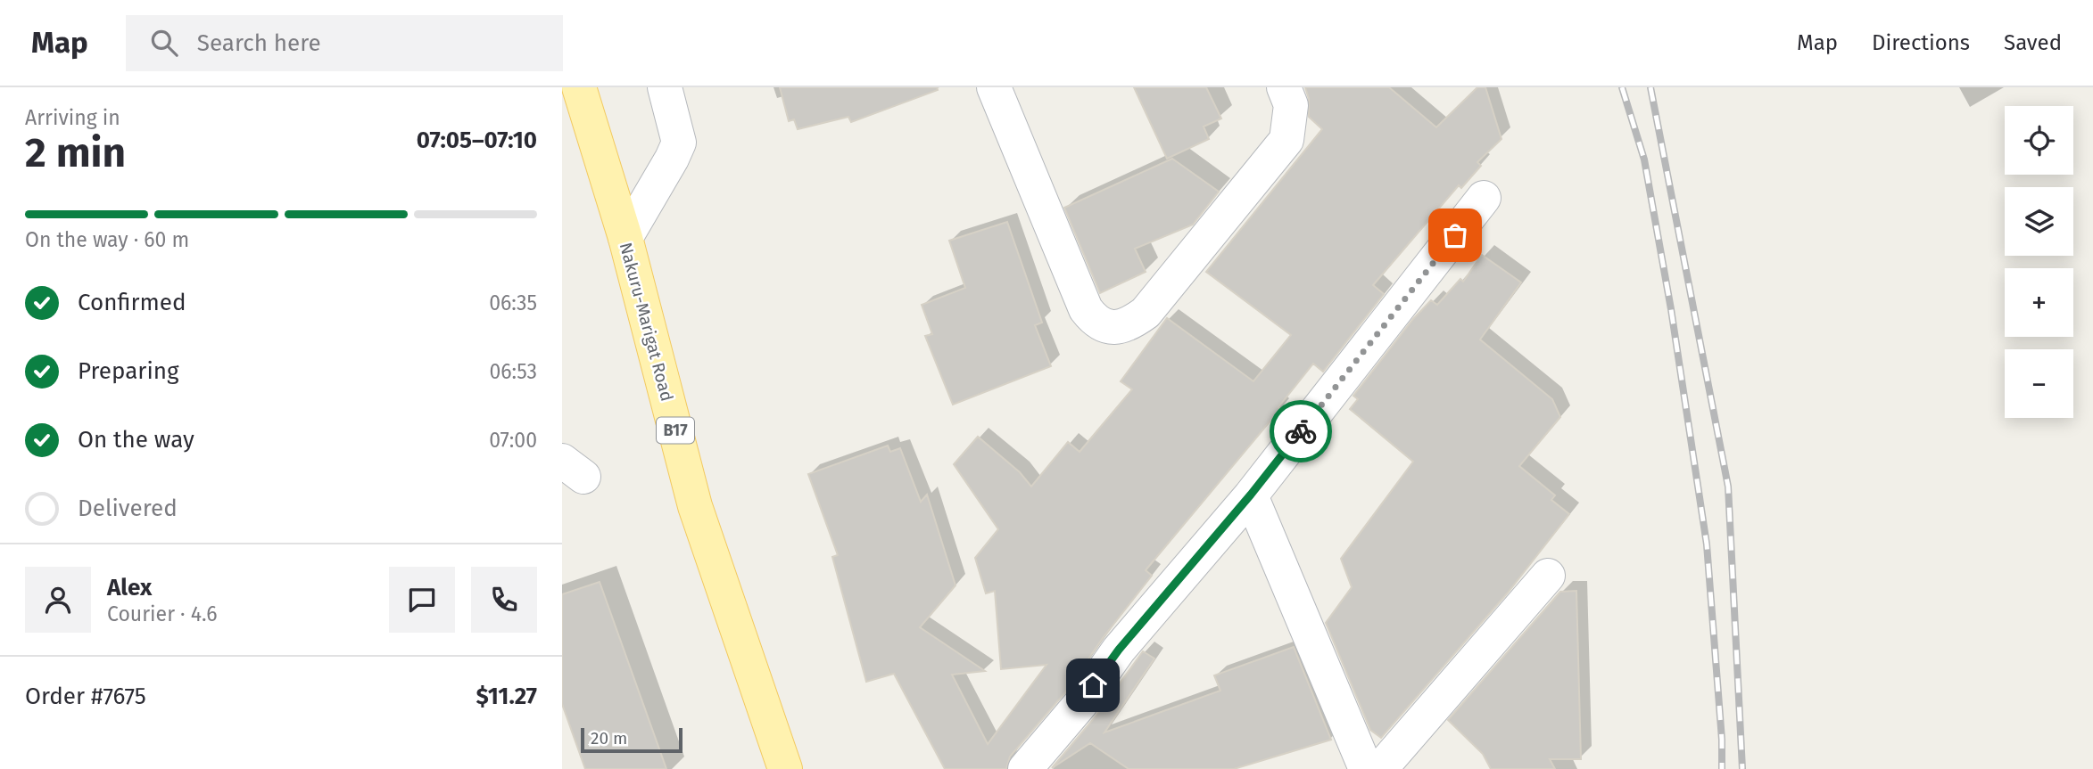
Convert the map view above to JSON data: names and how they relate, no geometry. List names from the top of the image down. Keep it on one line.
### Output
{"streets":{"main road":["Nakuru-Marigat Road","B17"]},"scale_bar":"20 m","page":{"header":"Map","search":"Search here","nav":["Map","Directions","Saved"],"heading":["2 min","Arriving in","07:05–07:10"],"panel":["Alex","Courier · 4.6","Order #7675","$11.27"],"map_buttons":["+","−"],"bar":"On the way · 60 m","list":[["Confirmed","06:35"],["Preparing","06:53"],["On the way","07:00"],"Delivered"],"scale":"20 m"}}
